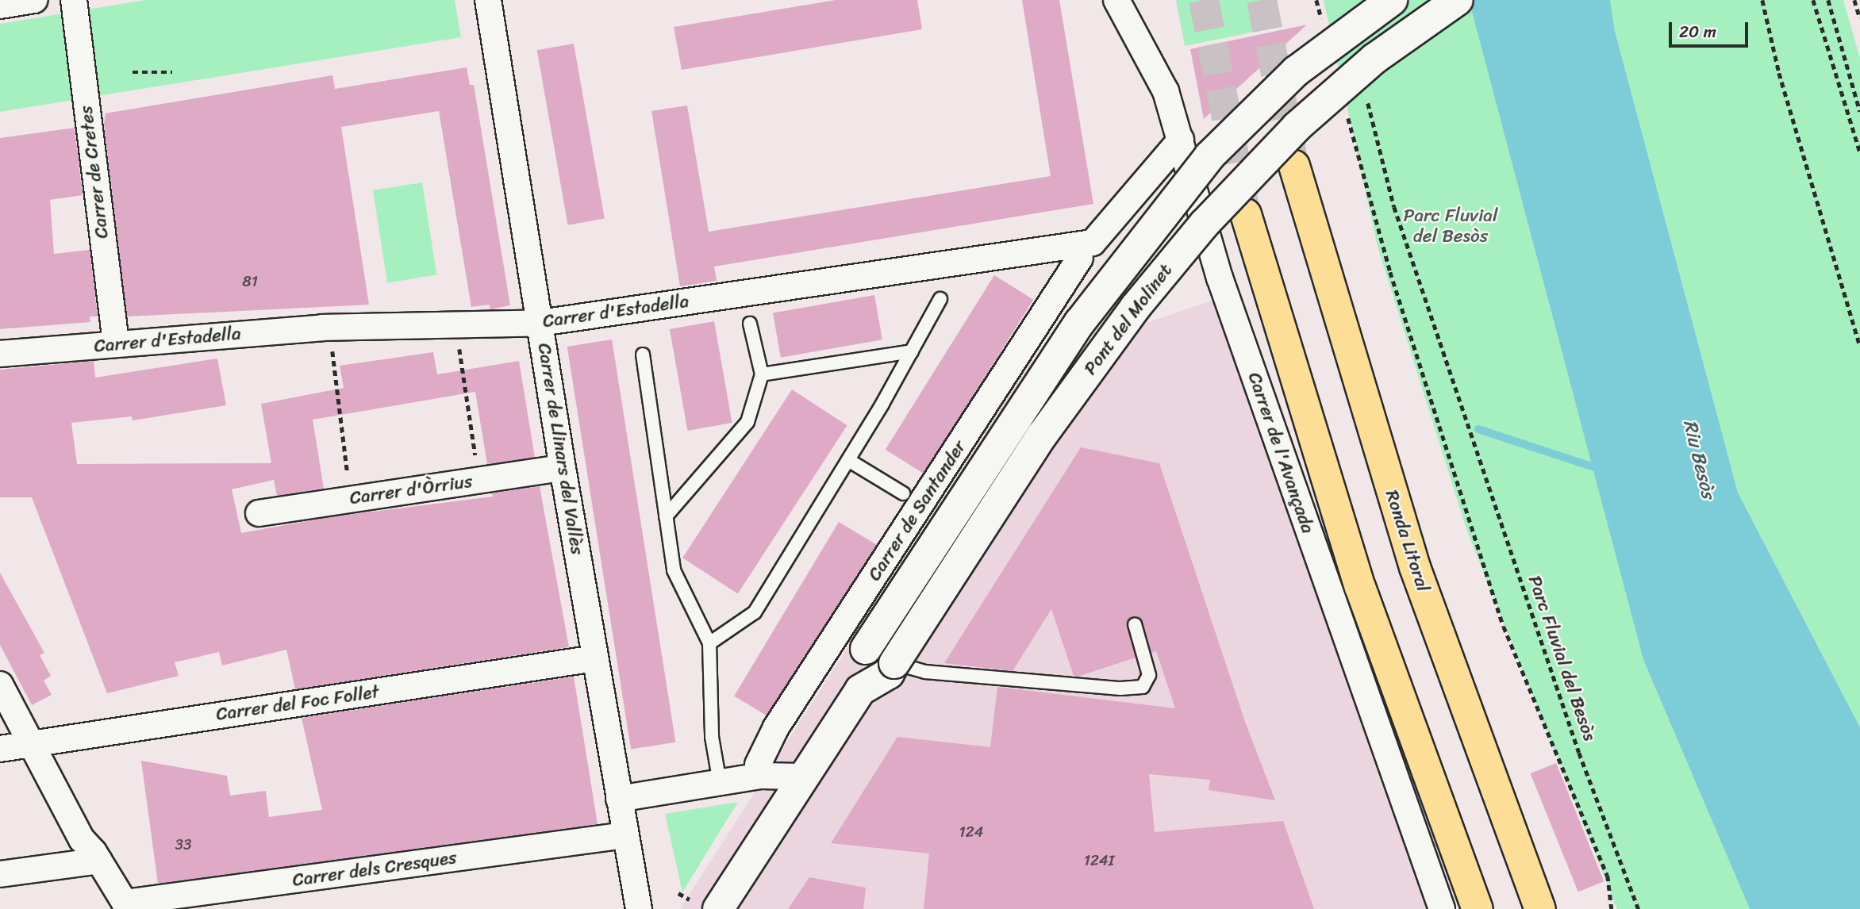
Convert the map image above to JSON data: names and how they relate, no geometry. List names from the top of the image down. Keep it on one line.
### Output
{"streets":{"highway":["Ronda Litoral"],"street":["Carrer de Cretes","Carrer d'Estadella","Pont del Molinet","Carrer de Llinars del Vallès","Carrer de l'Avançada","Carrer d'Òrrius","Carrer de Santander","Carrer del Foc Follet","Carrer dels Cresques"],"path":["Parc Fluvial del Besòs"]},"crossings":[["Carrer de Cretes","Carrer d'Estadella"],["Carrer d'Estadella","Carrer de Llinars del Vallès"],["Carrer d'Estadella","Carrer de l'Avançada"],["Carrer de Llinars del Vallès","Carrer d'Òrrius"],["Carrer de Llinars del Vallès","Carrer del Foc Follet"],["Carrer de Llinars del Vallès","Carrer dels Cresques"]],"water":["Riu Besòs"],"parks":["Parc Fluvial del Besòs"],"house_numbers":["81","124","33","124I"],"scale_bar":"20 m"}
